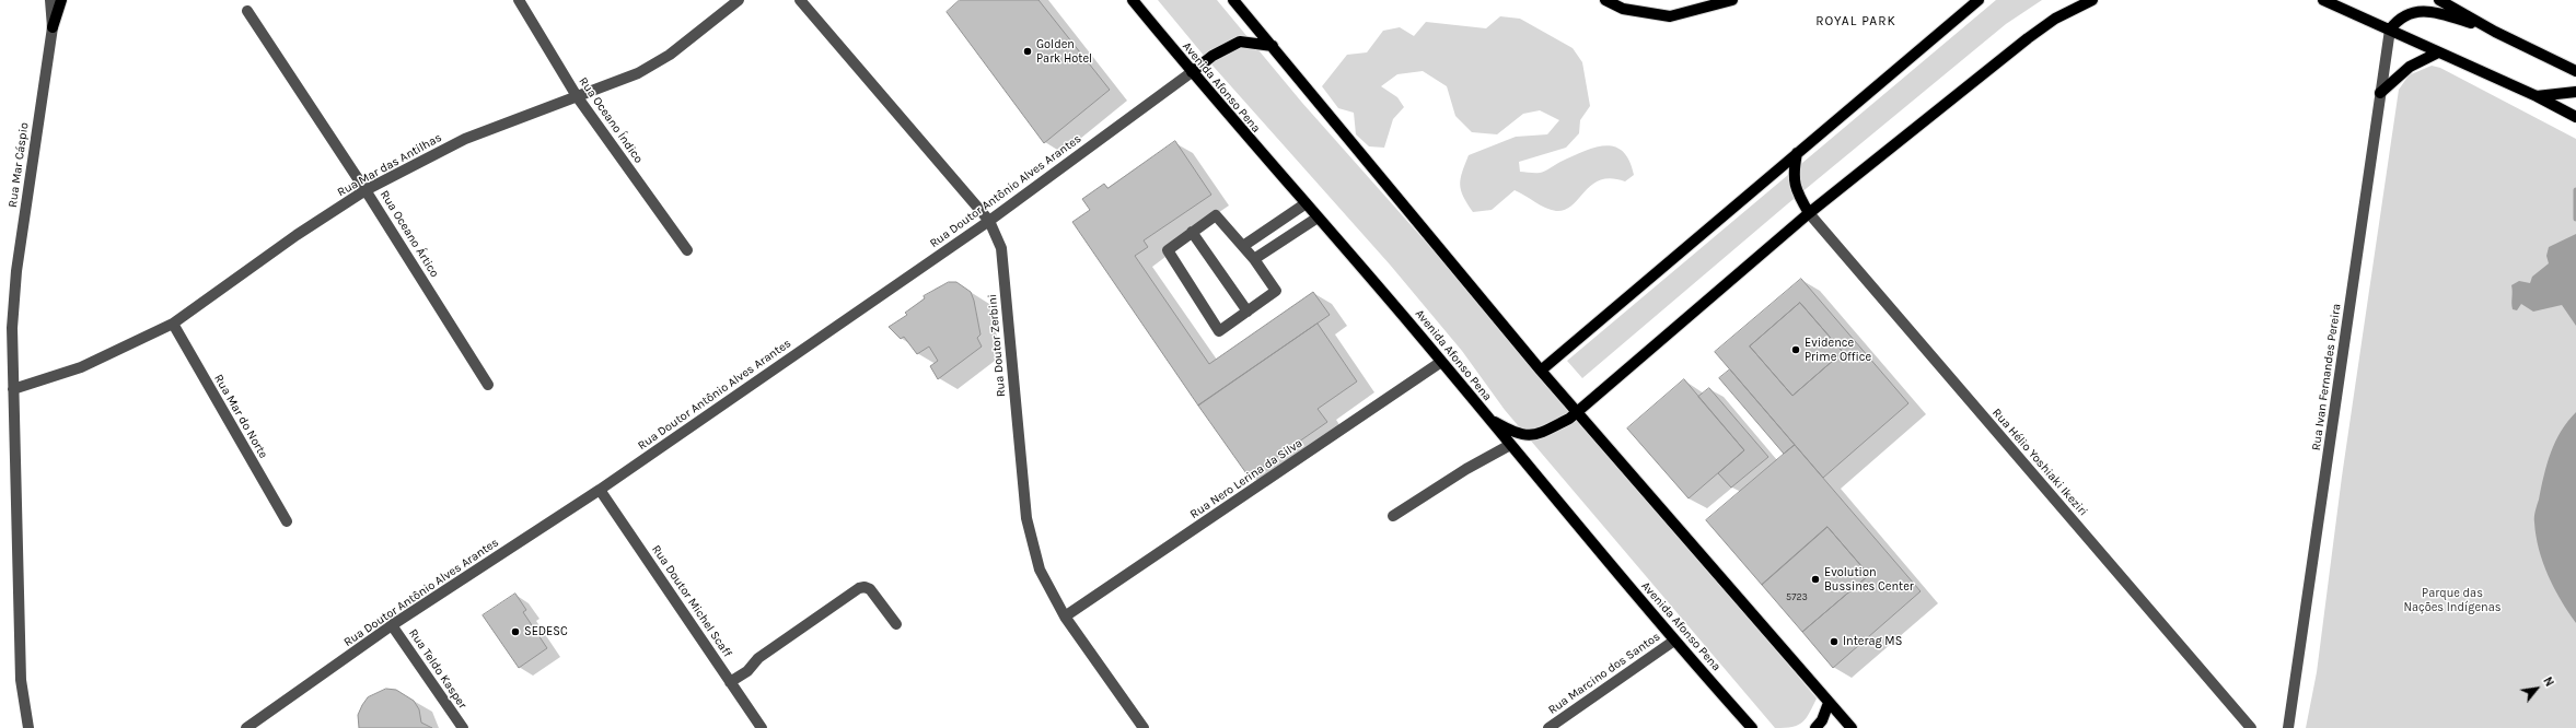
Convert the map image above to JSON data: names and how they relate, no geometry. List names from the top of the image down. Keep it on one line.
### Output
{"streets":{"main road":["Avenida Afonso Pena"],"street":["Rua Oceano Índico","Rua Mar Cáspio","Rua Mar das Antilhas","Rua Doutor Antônio Alves Arantes","Rua Oceano Ártico","Rua Doutor Zerbini","Rua Ivan Fernandes Pereira","Rua Mar do Norte","Rua Hélio Yoshiaki Ikeziri","Rua Nero Lerina da Silva","Rua Doutor Michel Scaff","Rua Teldo Kasper","Rua Marcino dos Santos"]},"crossings":[["Avenida Afonso Pena","Rua Doutor Antônio Alves Arantes"],["Avenida Afonso Pena","Rua Nero Lerina da Silva"],["Avenida Afonso Pena","Rua Marcino dos Santos"],["Rua Oceano Índico","Rua Mar das Antilhas"],["Rua Mar Cáspio","Rua Mar das Antilhas"],["Rua Mar das Antilhas","Rua Oceano Ártico"],["Rua Mar das Antilhas","Rua Mar do Norte"],["Rua Doutor Antônio Alves Arantes","Rua Doutor Zerbini"],["Rua Doutor Antônio Alves Arantes","Rua Doutor Michel Scaff"],["Rua Doutor Antônio Alves Arantes","Rua Teldo Kasper"],["Rua Doutor Zerbini","Rua Nero Lerina da Silva"]],"districts":["ROYAL PARK"],"parks":["Parque das Nações Indígenas"],"places":["Golden Park Hotel","Evidence Prime Office","Evolution Bussines Center","SEDESC","Interag MS"],"house_numbers":["5723"],"north":"top right"}
